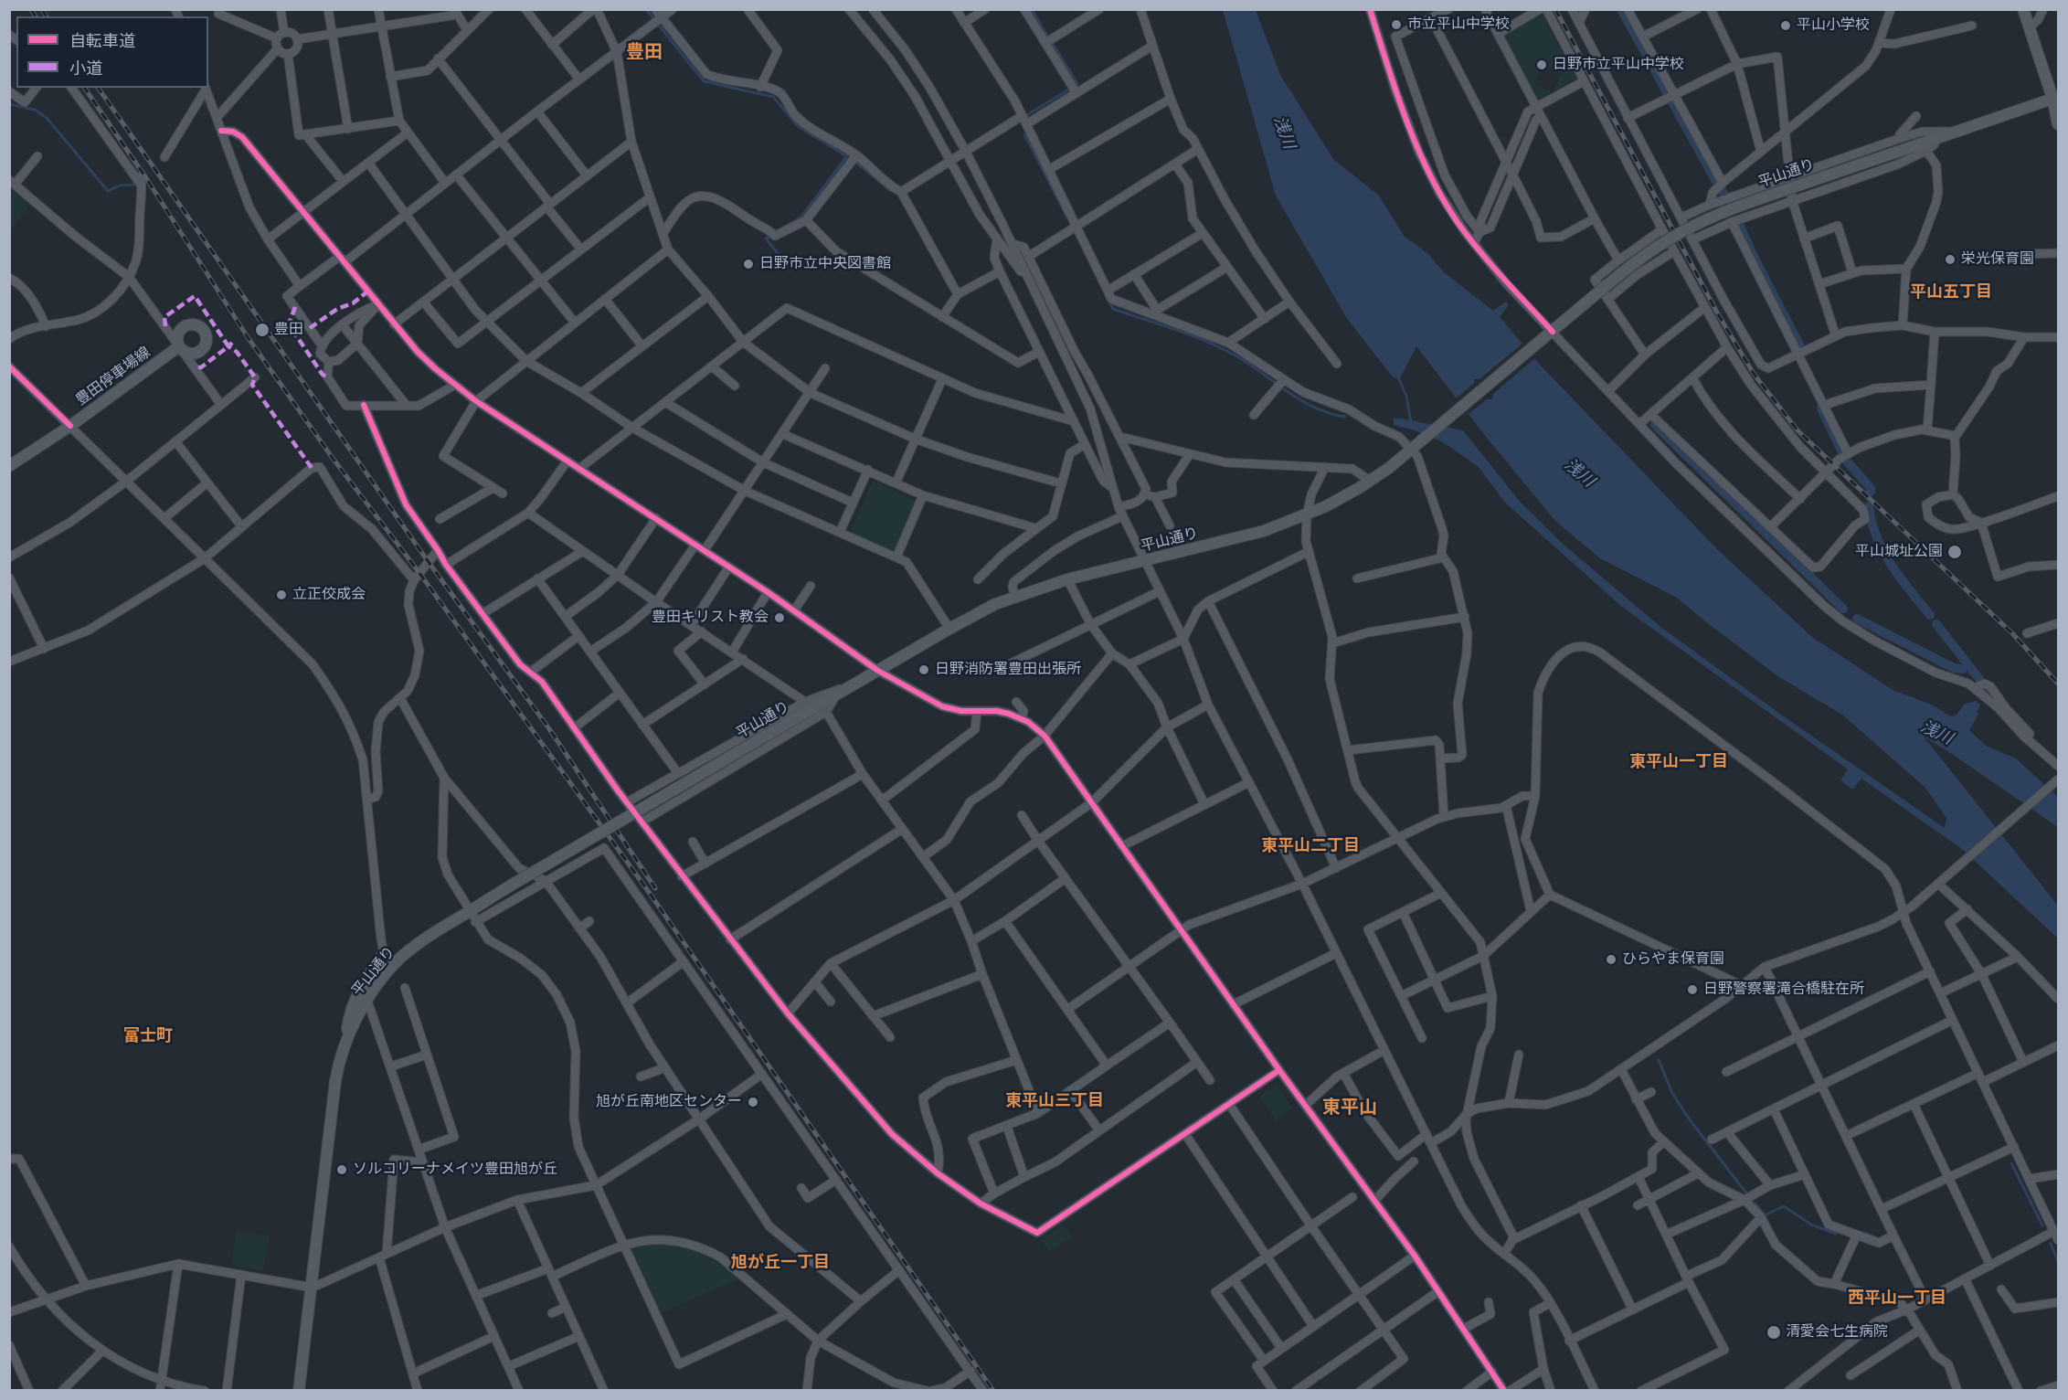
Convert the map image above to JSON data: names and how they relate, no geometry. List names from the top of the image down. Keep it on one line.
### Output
{"streets":{"main road":["平山通り","豊田停車場線"]},"districts":["豊田","平山五丁目","東平山一丁目","東平山二丁目","富士町","東平山三丁目","東平山","旭が丘一丁目","西平山一丁目"],"water":["浅川"],"places":["市立平山中学校","平山小学校","日野市立平山中学校","栄光保育園","日野市立中央図書館","豊田","平山城址公園","立正佼成会","豊田キリスト教会","日野消防署豊田出張所","ひらやま保育園","日野警察署滝合橋駐在所","旭が丘南地区センター","ソルコリーナメイツ豊田旭が丘","清愛会七生病院"],"legend":["自転車道","小道"]}
